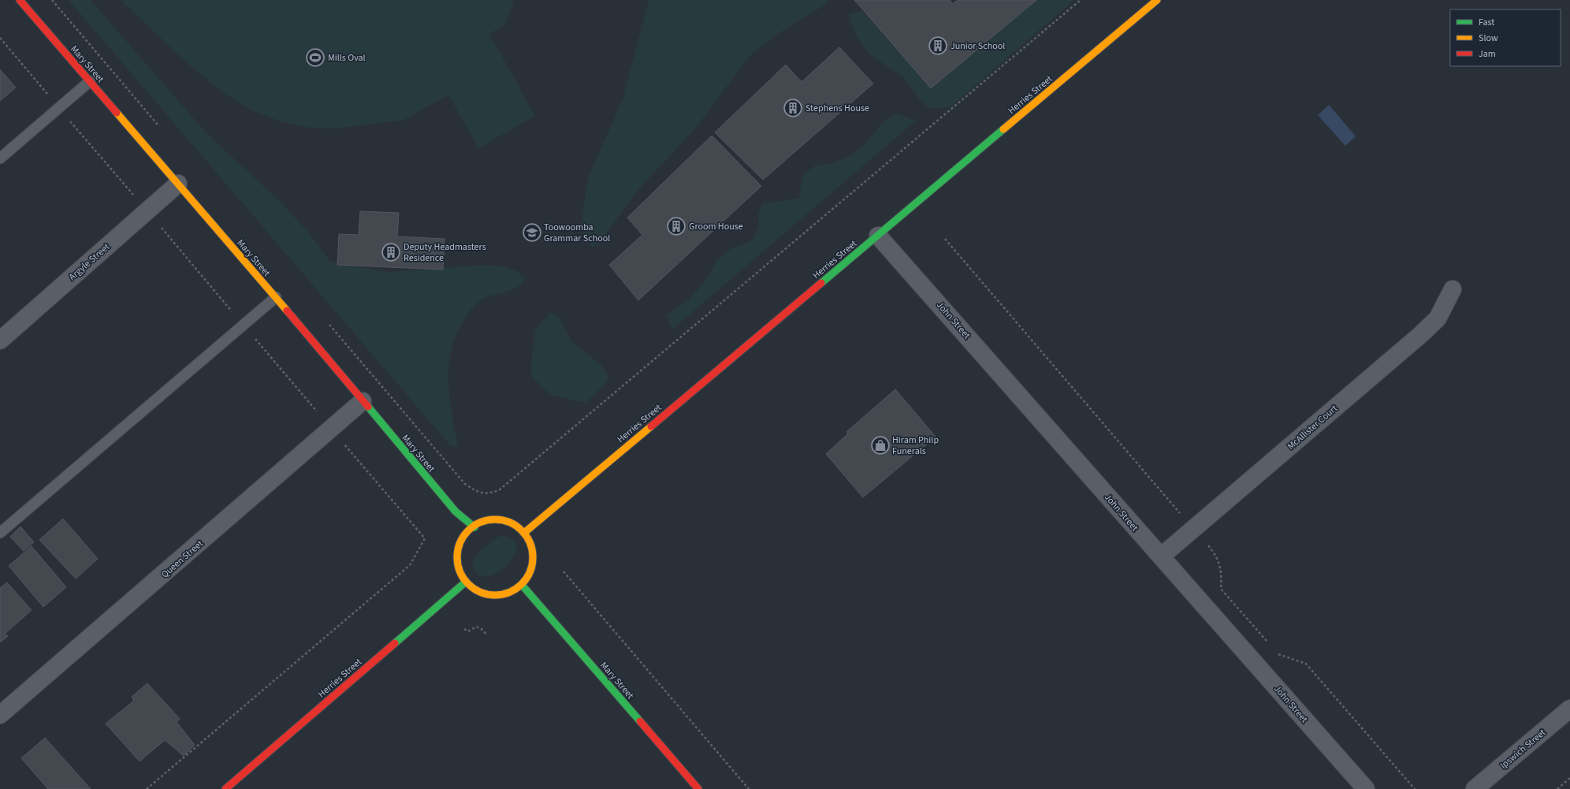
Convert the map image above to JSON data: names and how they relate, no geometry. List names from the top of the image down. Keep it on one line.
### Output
{"streets":{"main road":["Mary Street","Herries Street"],"street":["Argyle Street","John Street","McAllister Court","Queen Street","Ipswich Street"]},"crossings":[["Mary Street","Herries Street"],["Mary Street","Argyle Street"],["Mary Street","Queen Street"],["Herries Street","John Street"],["John Street","McAllister Court"]],"places":{"building":["Junior School","Stephens House","Groom House","Deputy Headmasters Residence"],"sports":["Mills Oval"],"school or university":["Toowoomba Grammar School"],"shop":["Hiram Philp Funerals"]},"legend":["Fast","Slow","Jam"]}
